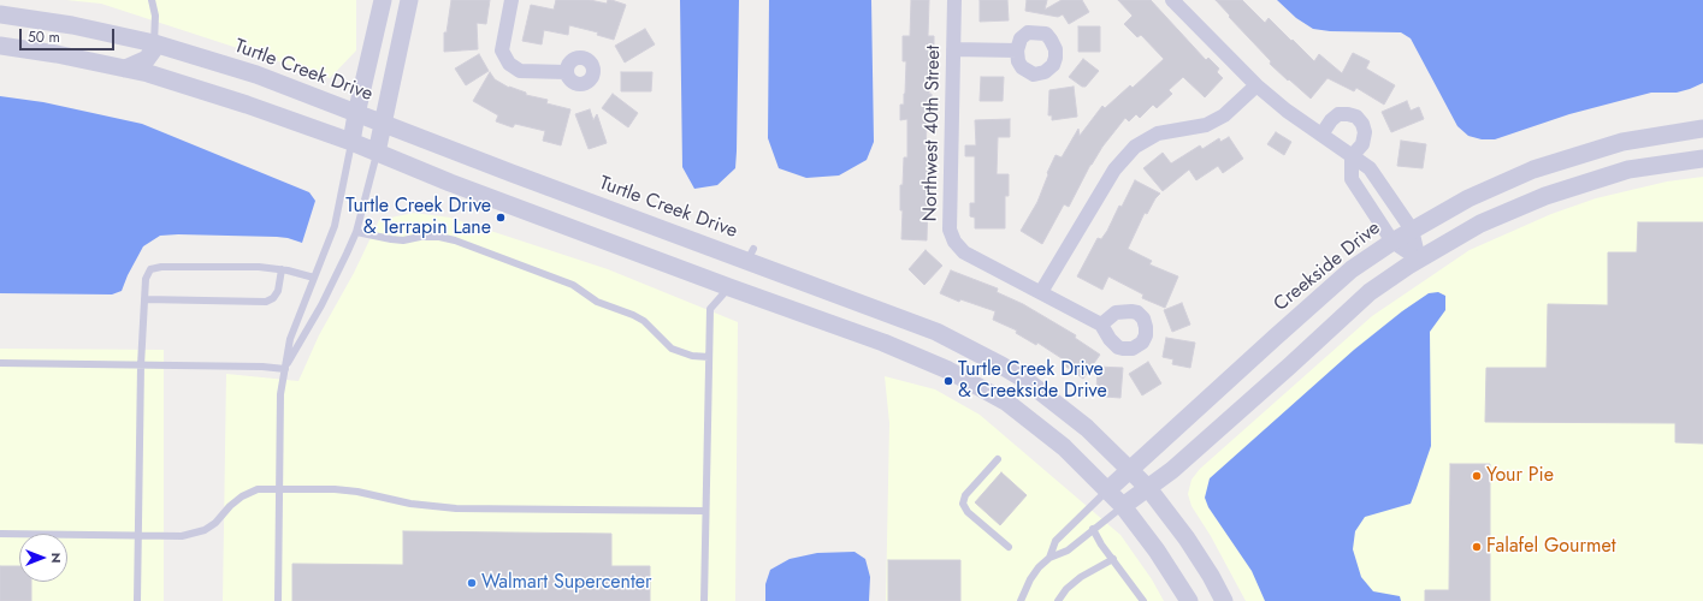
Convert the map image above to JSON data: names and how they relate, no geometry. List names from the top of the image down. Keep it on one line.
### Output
{"streets":{"street":["Turtle Creek Drive","Northwest 40th Street","Creekside Drive"]},"crossings":[["Turtle Creek Drive","Creekside Drive"]],"places":["Turtle Creek Drive & Terrapin Lane","Turtle Creek Drive & Creekside Drive","Your Pie","Falafel Gourmet","Walmart Supercenter"],"scale_bar":"50 m","north":"right"}
